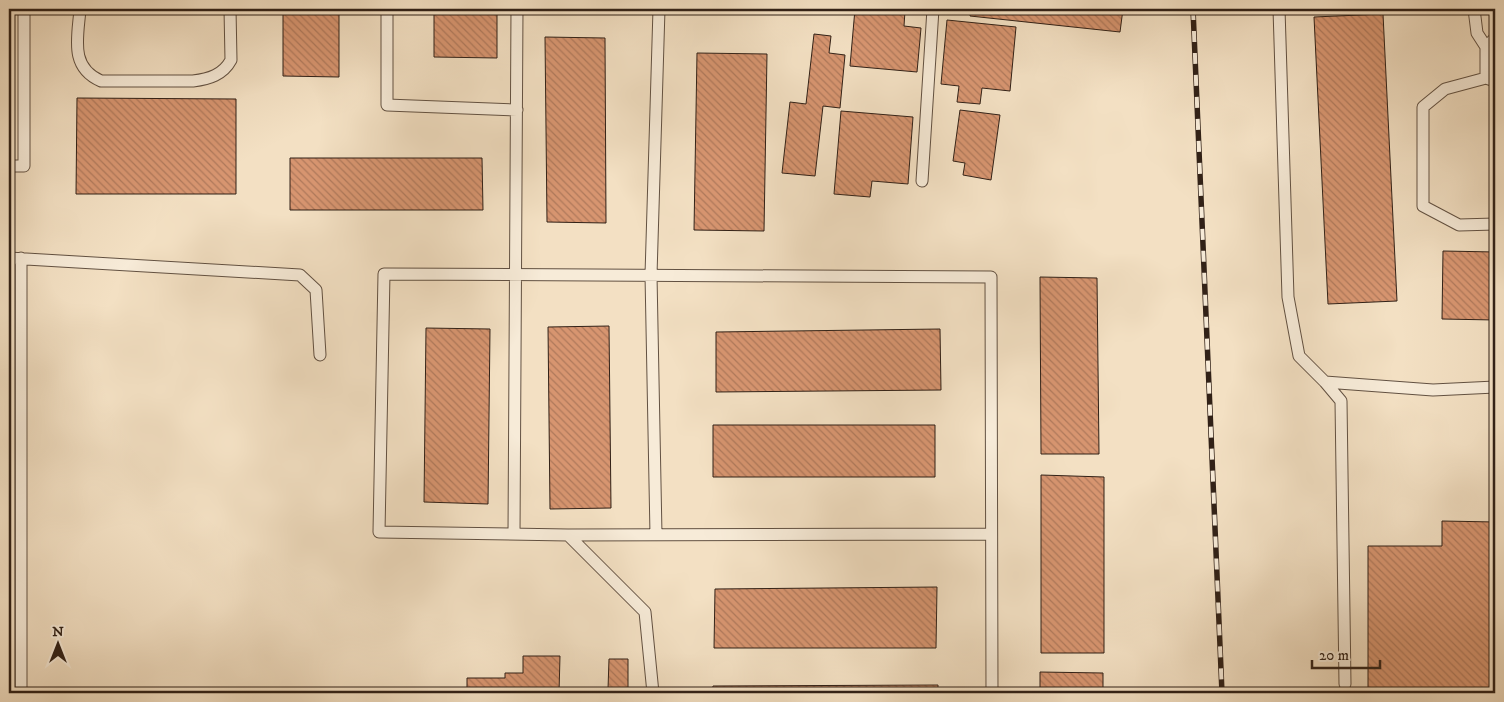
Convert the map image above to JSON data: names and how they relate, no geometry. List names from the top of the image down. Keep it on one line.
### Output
{"scale_bar":"20 m","north":"top"}
